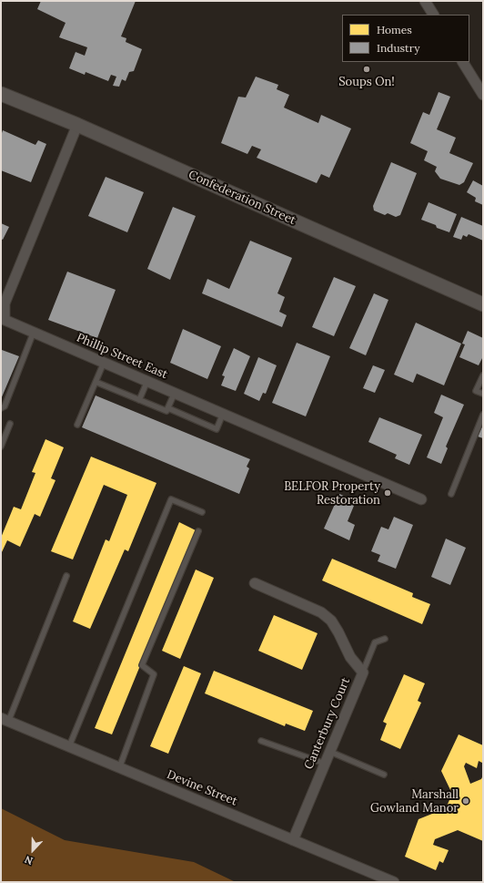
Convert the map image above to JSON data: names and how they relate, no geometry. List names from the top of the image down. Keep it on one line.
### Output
{"streets":{"main road":["Confederation Street"],"street":["Phillip Street East","Canterbury Court","Devine Street"]},"crossings":[["Confederation Street","Phillip Street East"],["Canterbury Court","Devine Street"]],"places":["Soups On!","BELFOR Property Restoration","Marshall Gowland Manor"],"legend":["Homes","Industry"],"north":"bottom"}
